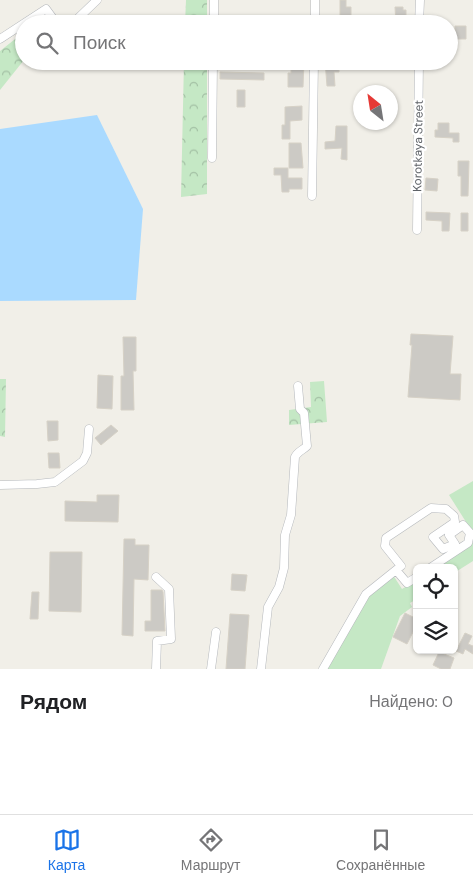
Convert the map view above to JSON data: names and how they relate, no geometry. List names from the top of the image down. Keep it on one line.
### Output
{"streets":{"street":["Korotkaya Street"]},"north":"top left","page":{"search":"Поиск","heading":["Рядом","Найдено: 0"],"nav":["Карта","Маршрут","Сохранённые"]}}
